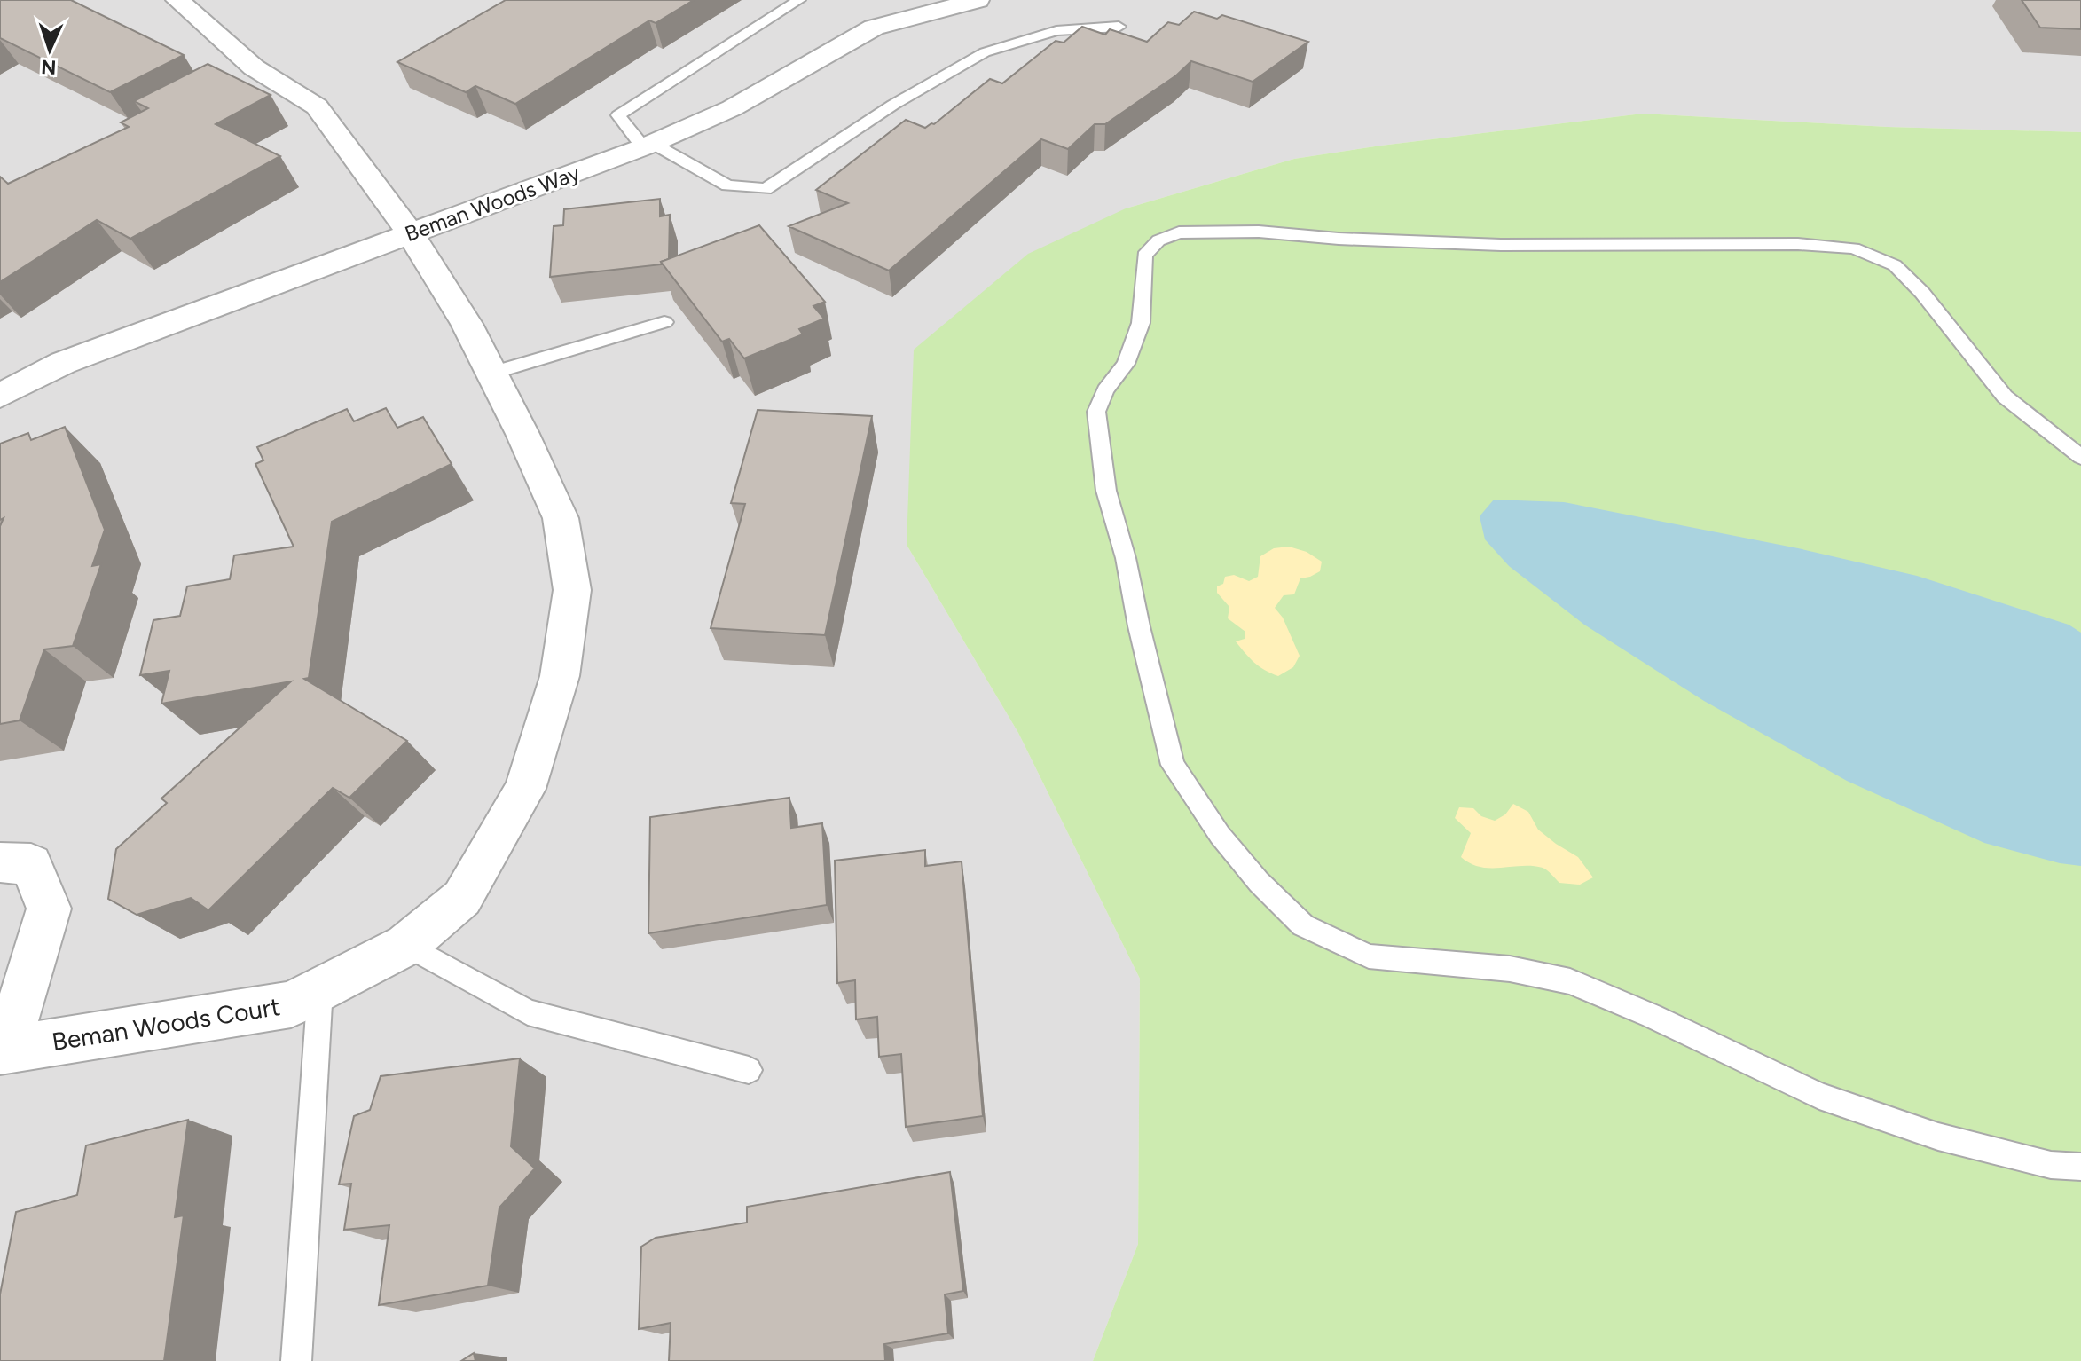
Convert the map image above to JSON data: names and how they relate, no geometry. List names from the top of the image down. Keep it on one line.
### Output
{"streets":{"street":["Beman Woods Way","Beman Woods Court"]},"crossings":[["Beman Woods Way","Beman Woods Court"]],"north":"bottom"}
